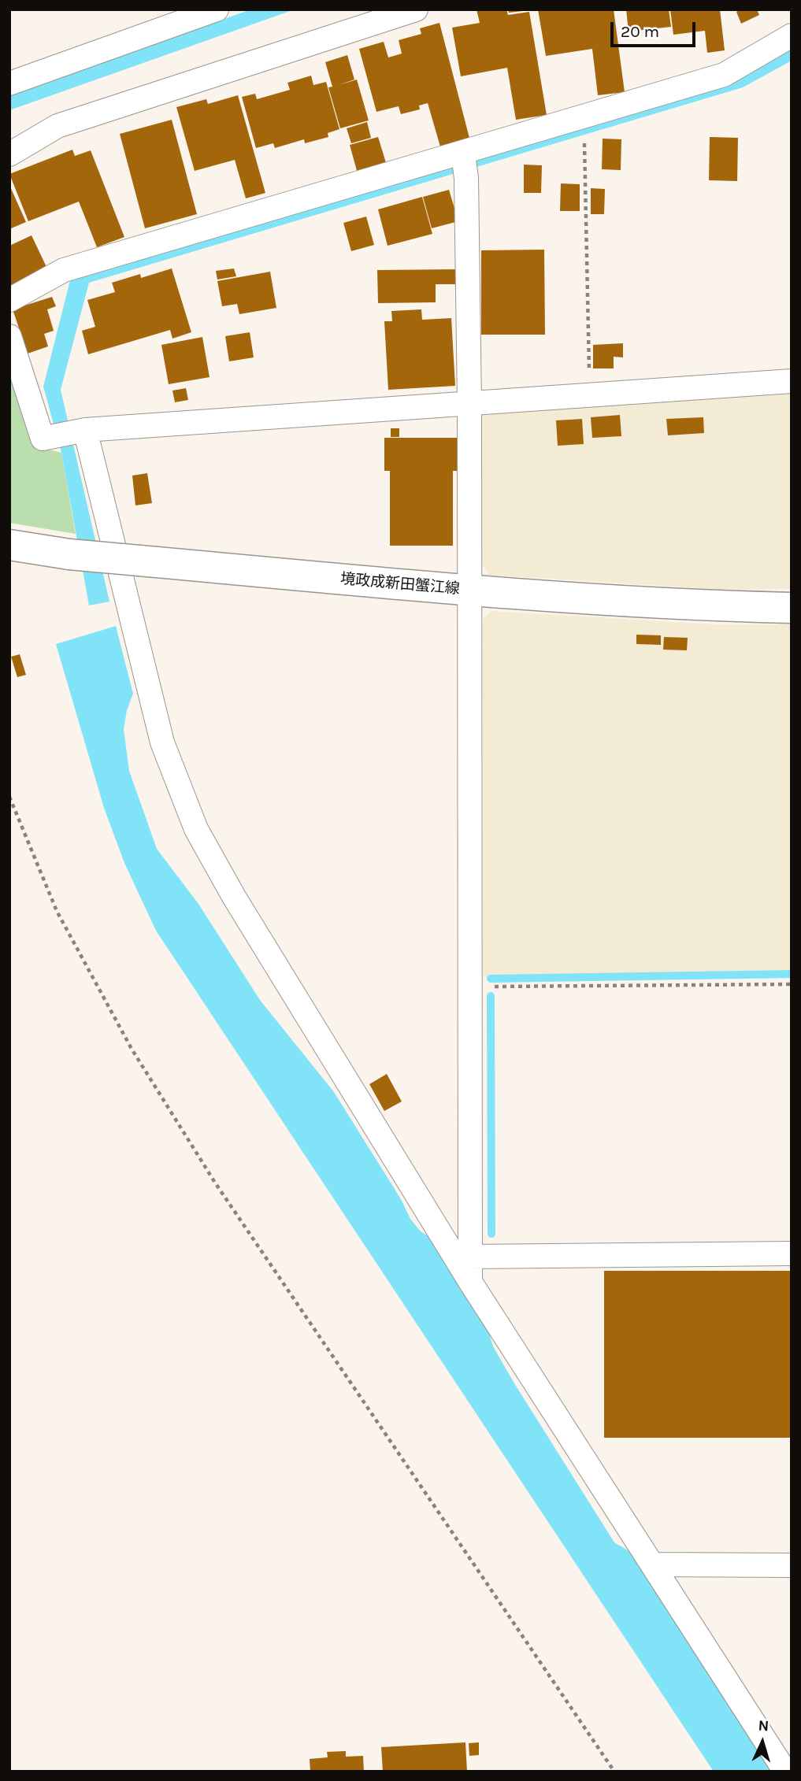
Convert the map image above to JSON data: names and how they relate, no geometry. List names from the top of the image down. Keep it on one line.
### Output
{"streets":{"main road":["境政成新田蟹江線"]},"scale_bar":"20 m","north":"top"}
